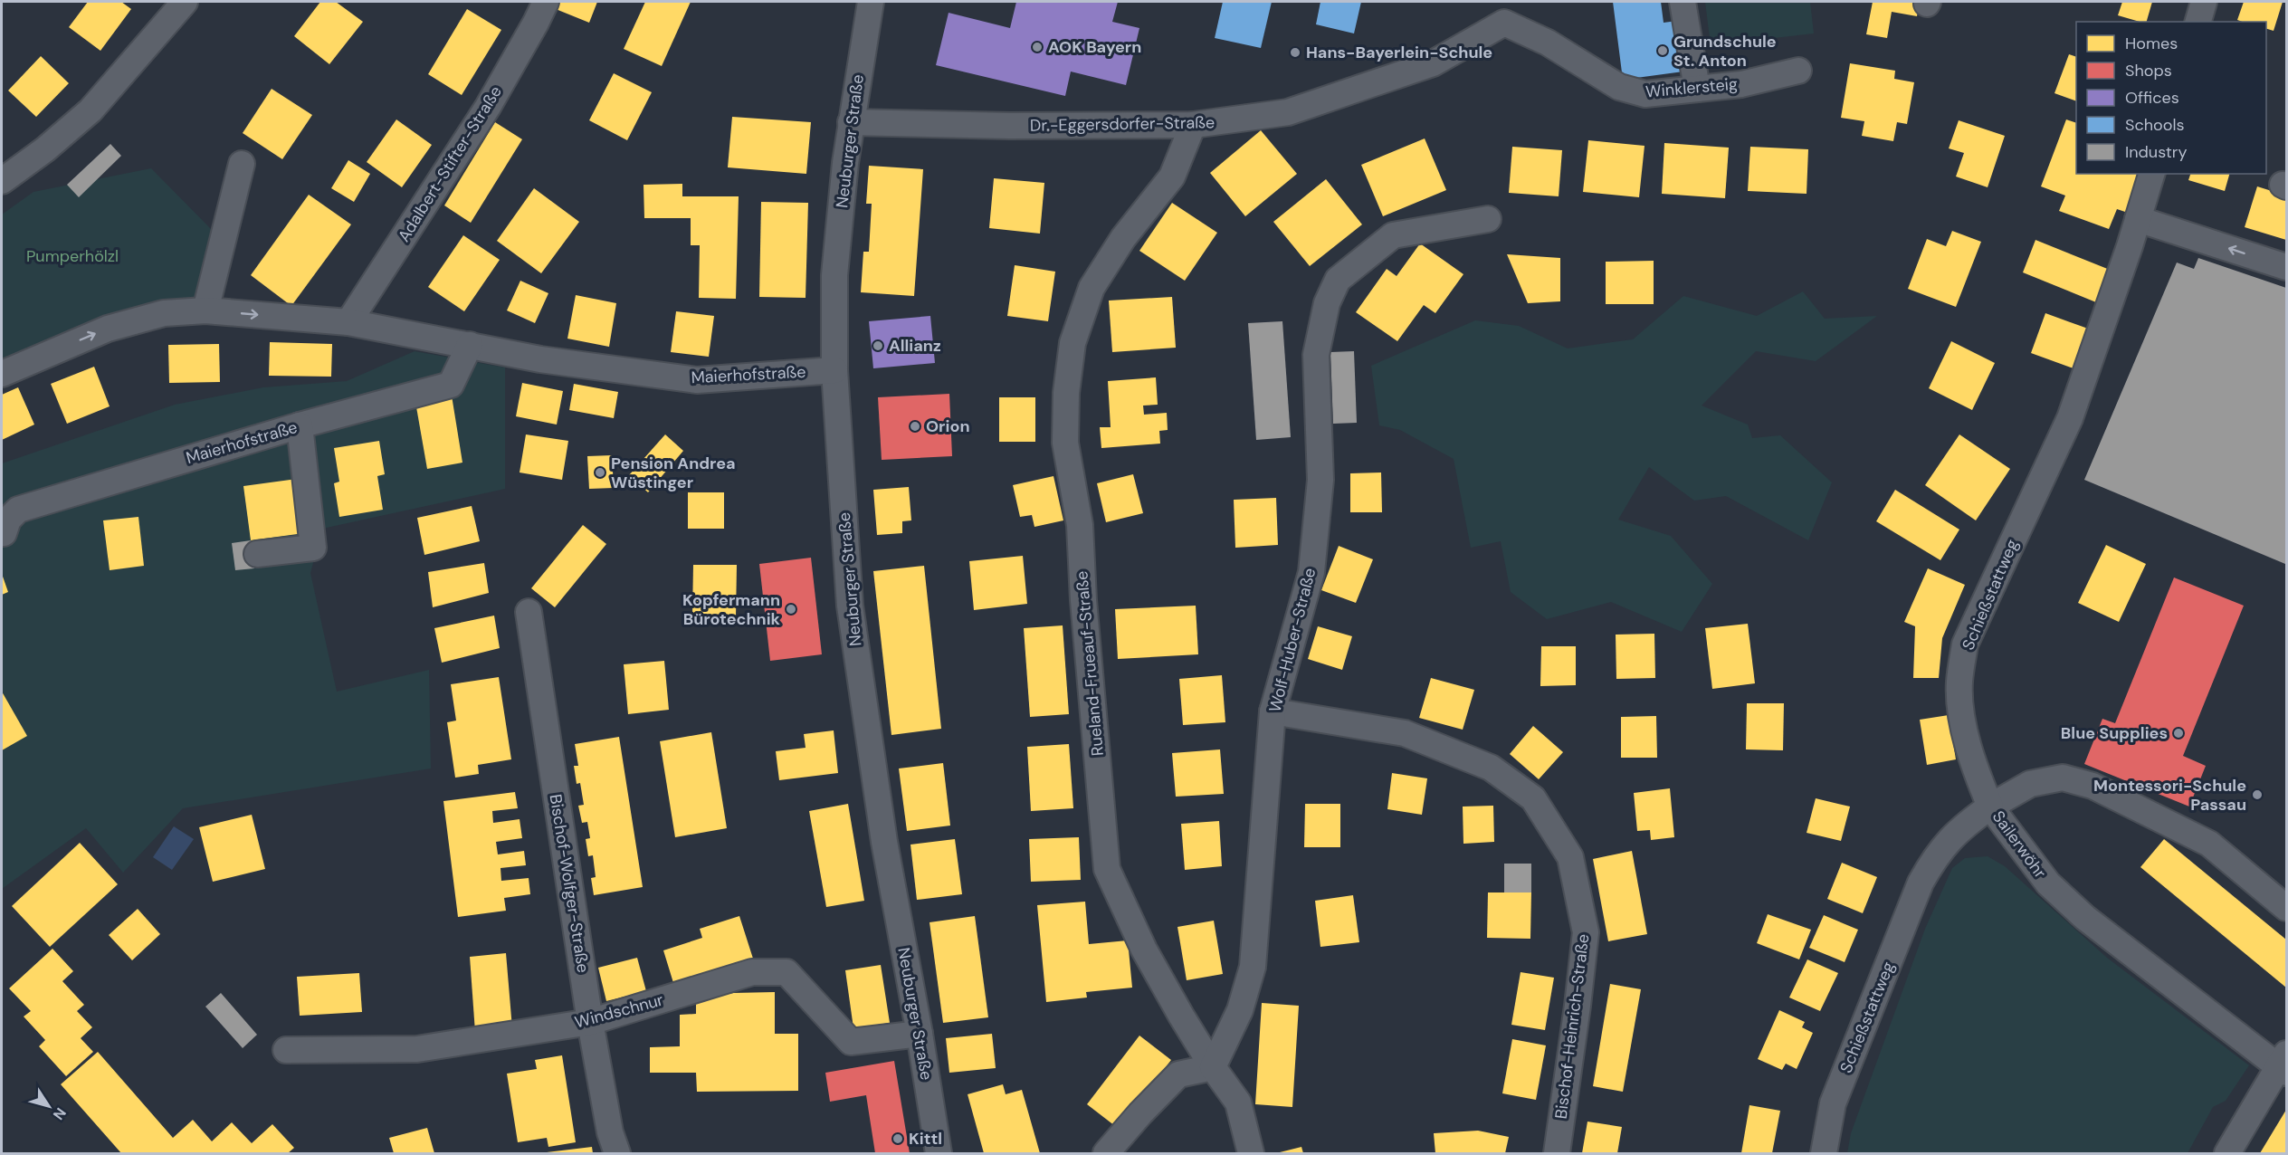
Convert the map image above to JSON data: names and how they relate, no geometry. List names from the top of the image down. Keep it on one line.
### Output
{"streets":{"street":["Winklersteig","Dr.-Eggersdorfer-Straße","Neuburger Straße","Adalbert-Stifter-Straße","Maierhofstraße","Schießstattweg","Wolf-Huber-Straße","Rueland-Frueauf-Straße","Sailerwöhr","Bischof-Wolfger-Straße","Windschnur","Bischof-Heinrich-Straße"]},"crossings":[["Winklersteig","Dr.-Eggersdorfer-Straße"],["Dr.-Eggersdorfer-Straße","Neuburger Straße"],["Dr.-Eggersdorfer-Straße","Rueland-Frueauf-Straße"],["Neuburger Straße","Maierhofstraße"],["Neuburger Straße","Windschnur"],["Adalbert-Stifter-Straße","Maierhofstraße"],["Schießstattweg","Sailerwöhr"],["Wolf-Huber-Straße","Rueland-Frueauf-Straße"],["Wolf-Huber-Straße","Bischof-Heinrich-Straße"],["Bischof-Wolfger-Straße","Windschnur"]],"parks":["Pumperhölzl"],"places":["AOK Bayern","Grundschule St. Anton","Hans-Bayerlein-Schule","Allianz","Orion","Pension Andrea Wüstinger","Kopfermann Bürotechnik","Blue Supplies","Montessori-Schule Passau","Kittl"],"legend":["Homes","Shops","Offices","Schools","Industry"],"north":"bottom right"}
